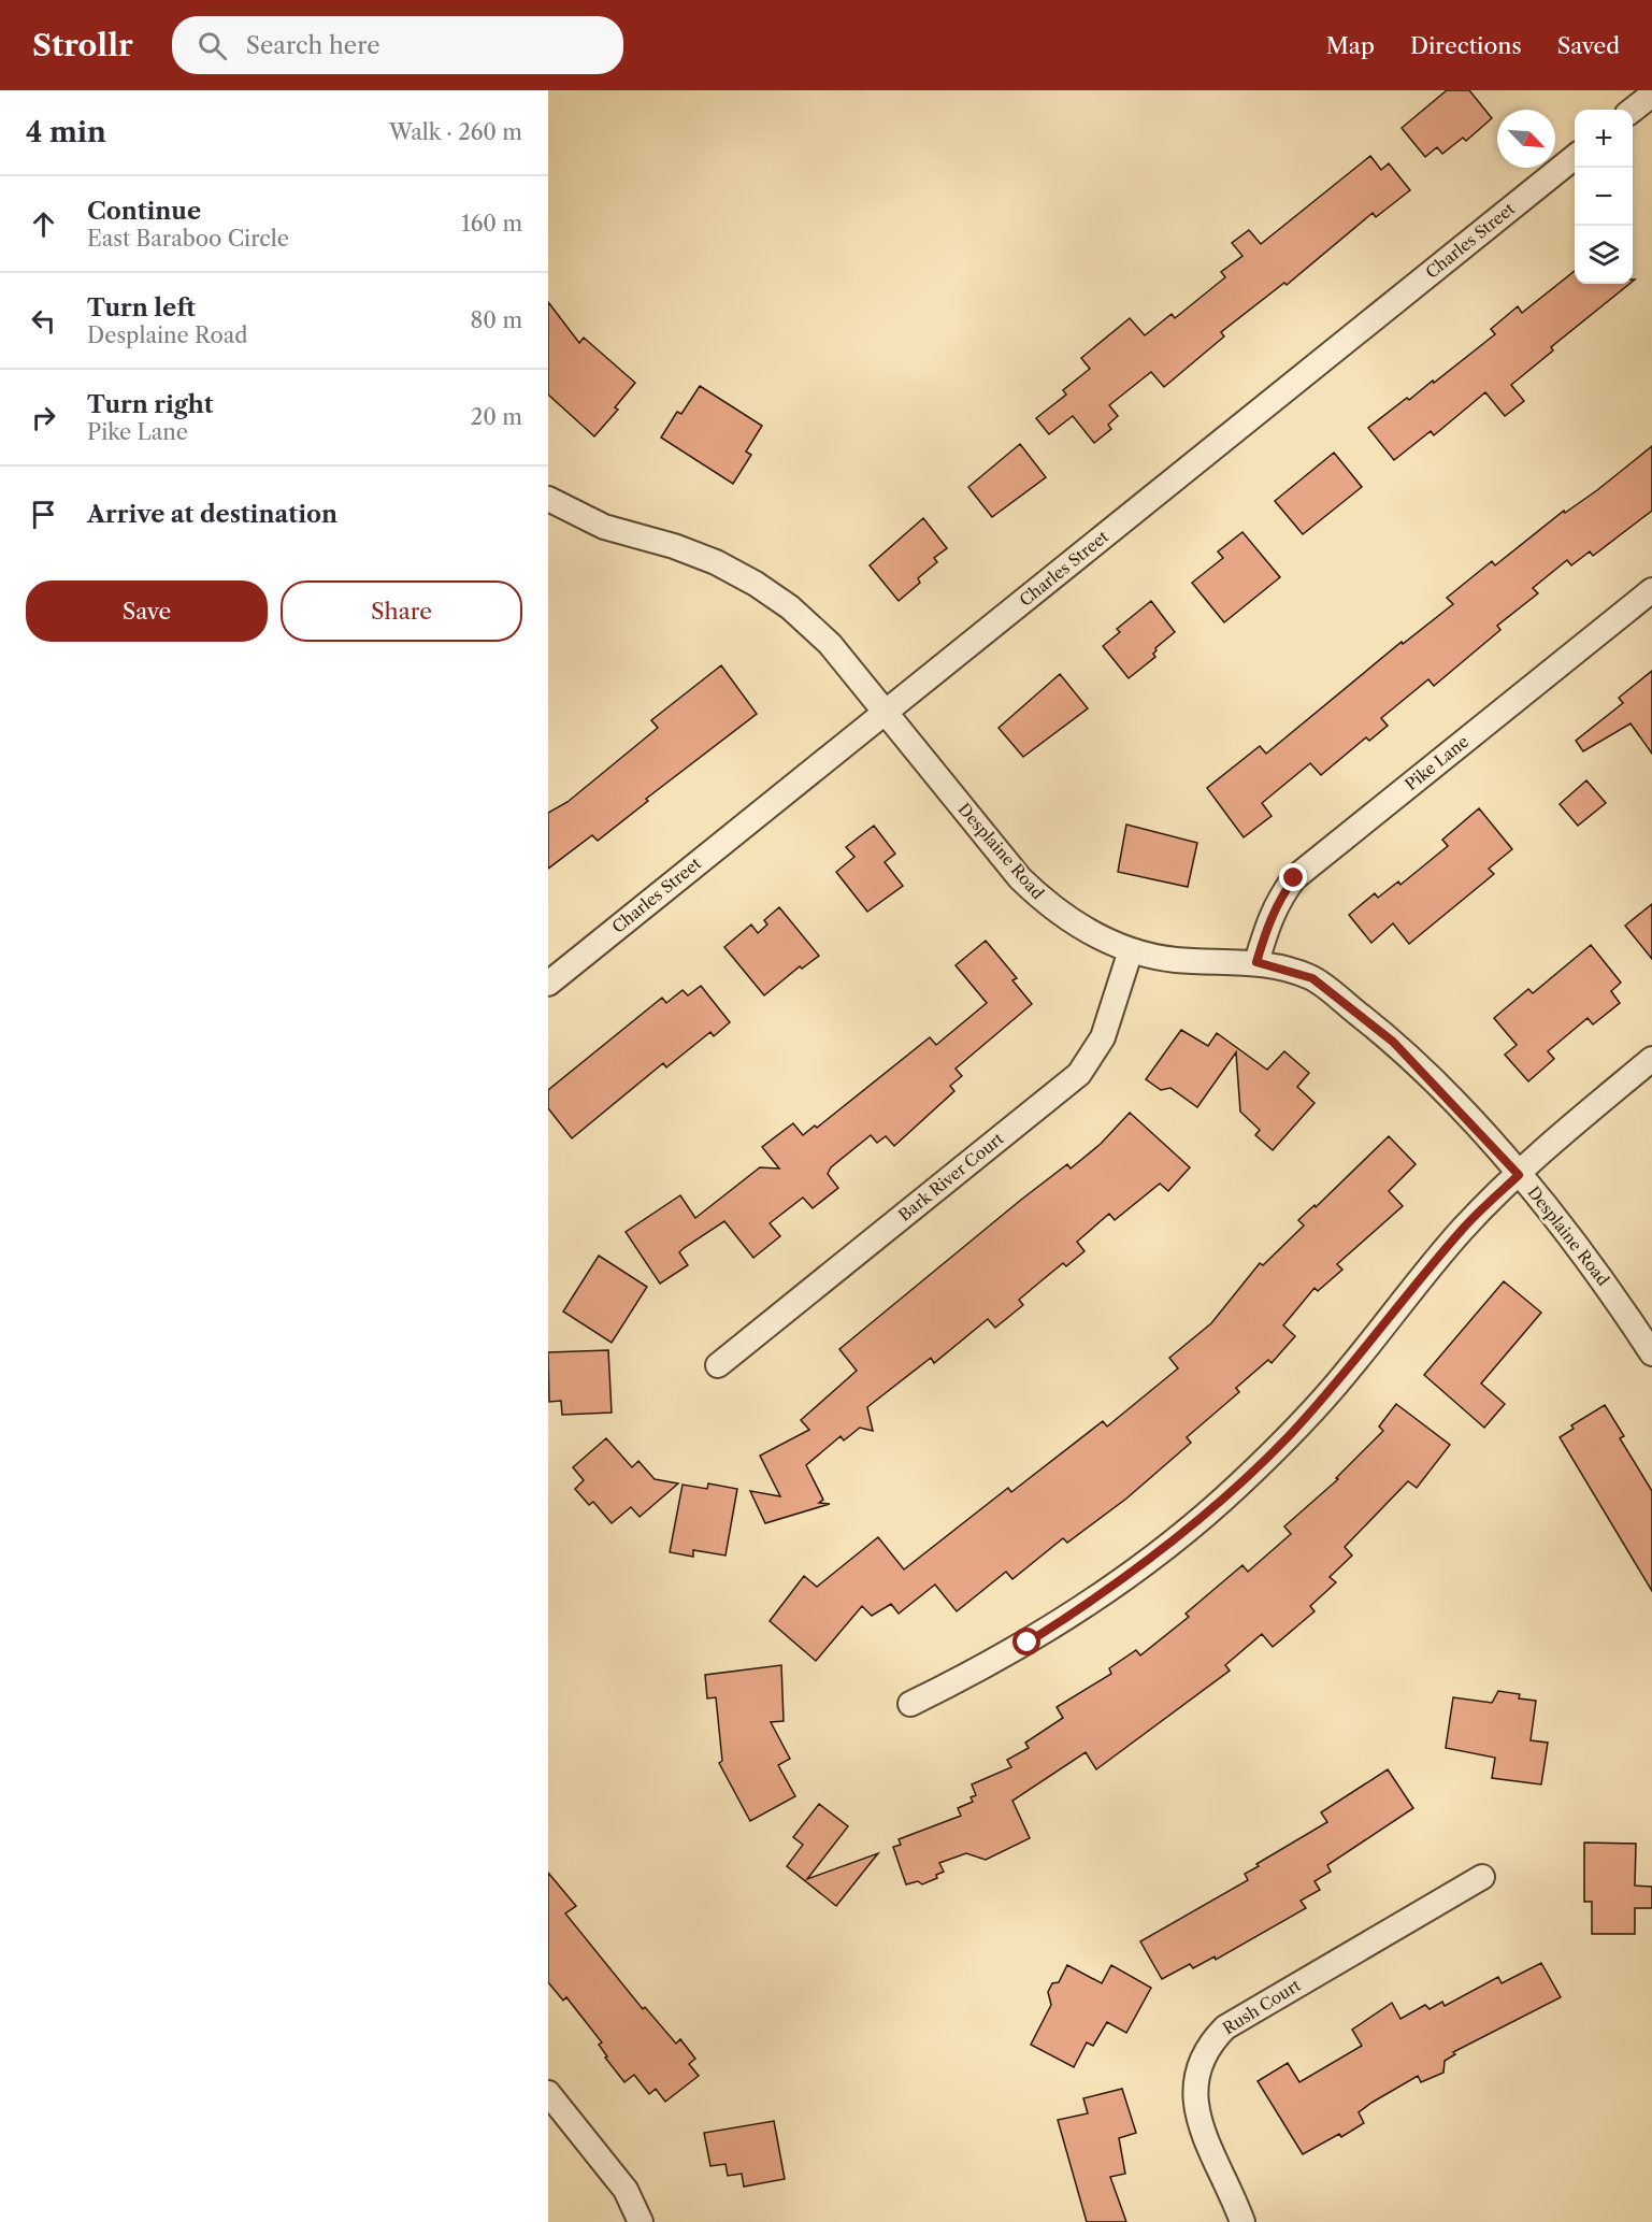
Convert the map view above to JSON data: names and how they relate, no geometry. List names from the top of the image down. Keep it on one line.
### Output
{"streets":{"street":["Charles Street","Pike Lane","Desplaine Road","Bark River Court","Rush Court"]},"crossings":[["Charles Street","Desplaine Road"],["Pike Lane","Desplaine Road"],["Desplaine Road","Bark River Court"]],"north":"bottom right","page":{"header":"Strollr","search":"Search here","nav":["Map","Directions","Saved"],"heading":["4 min","Walk · 260 m"],"map_buttons":["+","−"],"list":[["Continue","East Baraboo Circle","160 m"],["Turn left","Desplaine Road","80 m"],["Turn right","Pike Lane","20 m"],"Arrive at destination"],"buttons":["Save","Share"]}}
